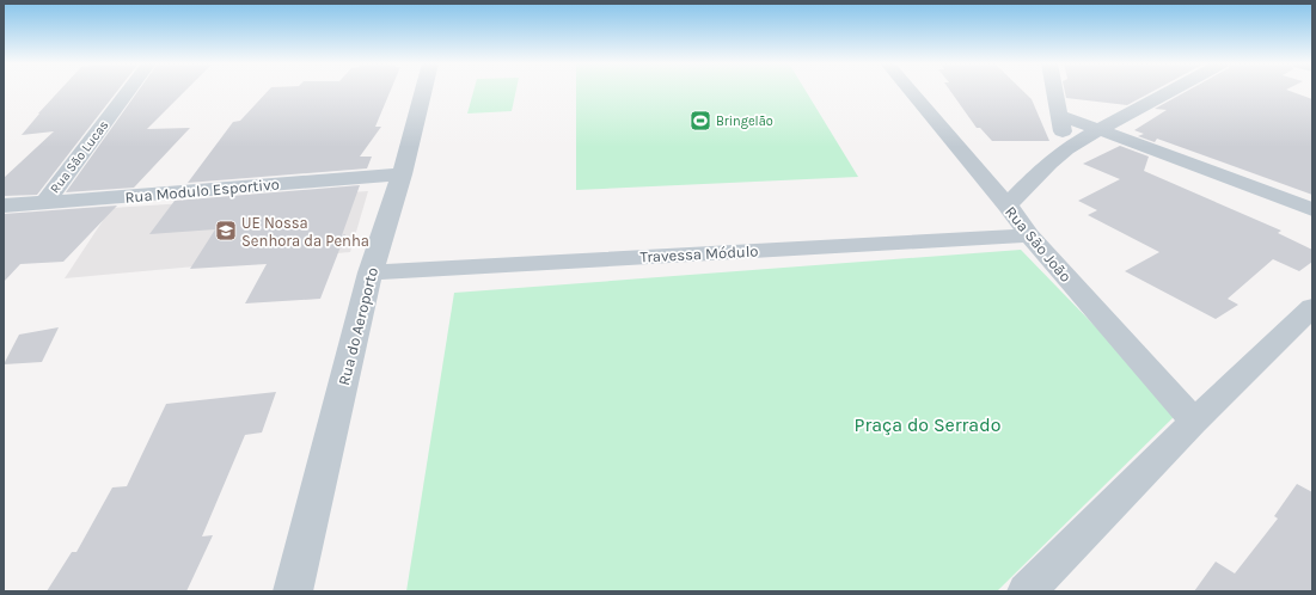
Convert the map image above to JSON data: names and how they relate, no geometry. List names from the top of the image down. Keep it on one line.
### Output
{"streets":{"street":["Rua São Lucas","Rua Modulo Esportivo","Rua São João","Travessa Módulo","Rua do Aeroporto"]},"crossings":[["Rua São Lucas","Rua Modulo Esportivo"],["Rua Modulo Esportivo","Rua do Aeroporto"],["Rua São João","Travessa Módulo"],["Travessa Módulo","Rua do Aeroporto"]],"parks":["Praça do Serrado"],"places":{"sports":["Bringelão"],"school or university":["UE Nossa Senhora da Penha"]}}
